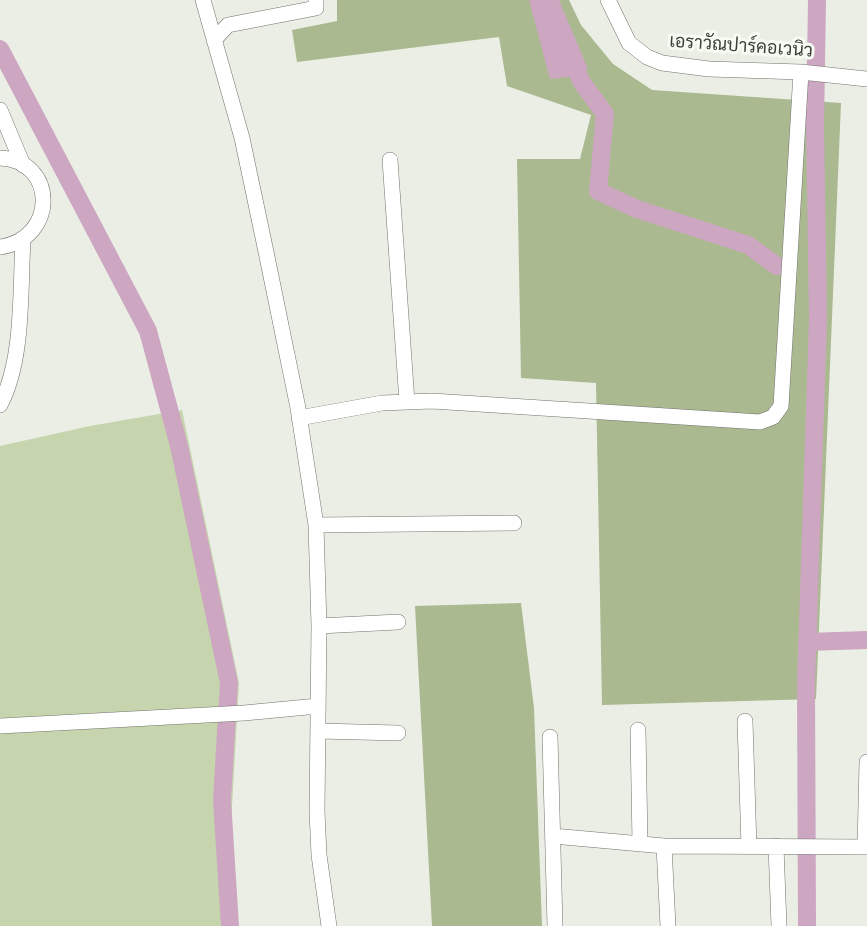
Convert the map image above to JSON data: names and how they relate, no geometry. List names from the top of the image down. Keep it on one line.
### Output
{"streets":{"street":["เอราวัณปาร์คอเวนิว"]}}
